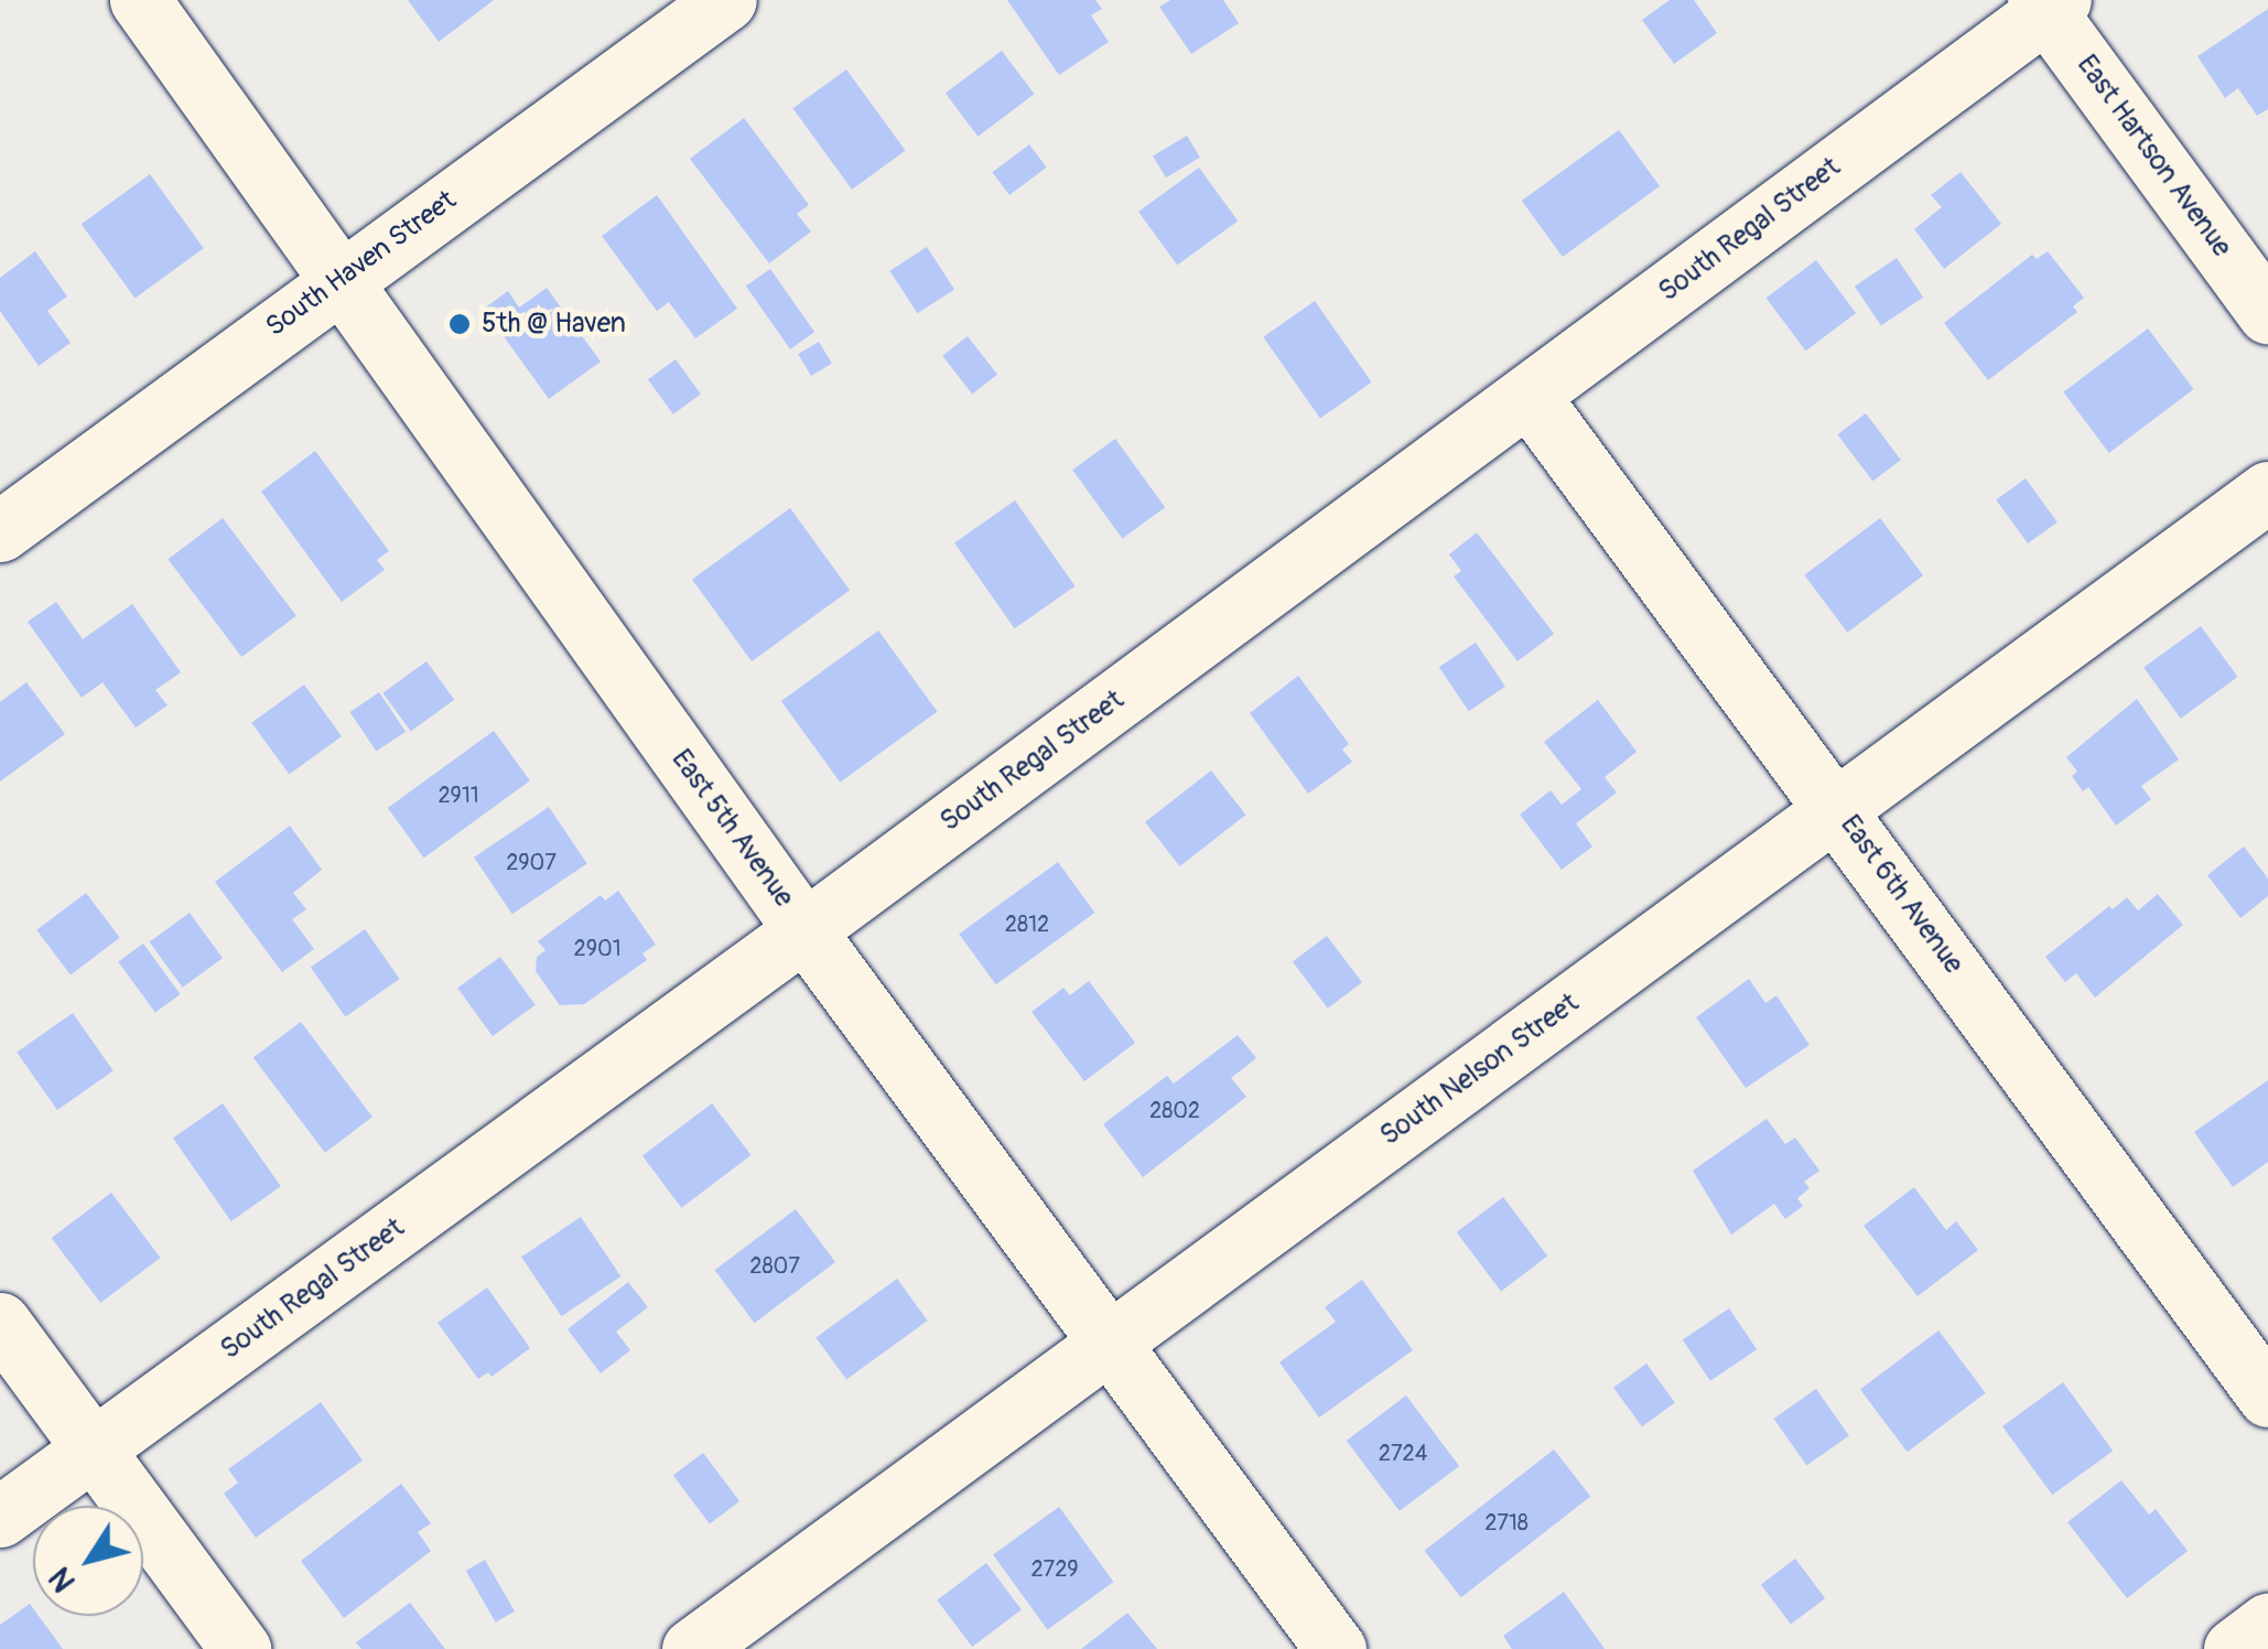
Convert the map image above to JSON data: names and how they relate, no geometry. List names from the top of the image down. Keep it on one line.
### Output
{"streets":{"street":["East Hartson Avenue","South Regal Street","South Haven Street","East 5th Avenue","East 6th Avenue","South Nelson Street"]},"crossings":[["East Hartson Avenue","South Regal Street"],["South Regal Street","East 5th Avenue"],["South Regal Street","East 6th Avenue"],["South Haven Street","East 5th Avenue"],["East 5th Avenue","South Nelson Street"],["East 6th Avenue","South Nelson Street"]],"places":["5th @ Haven"],"house_numbers":["2911","2907","2812","2901","2802","2807","2724","2718","2729"],"north":"bottom left"}
